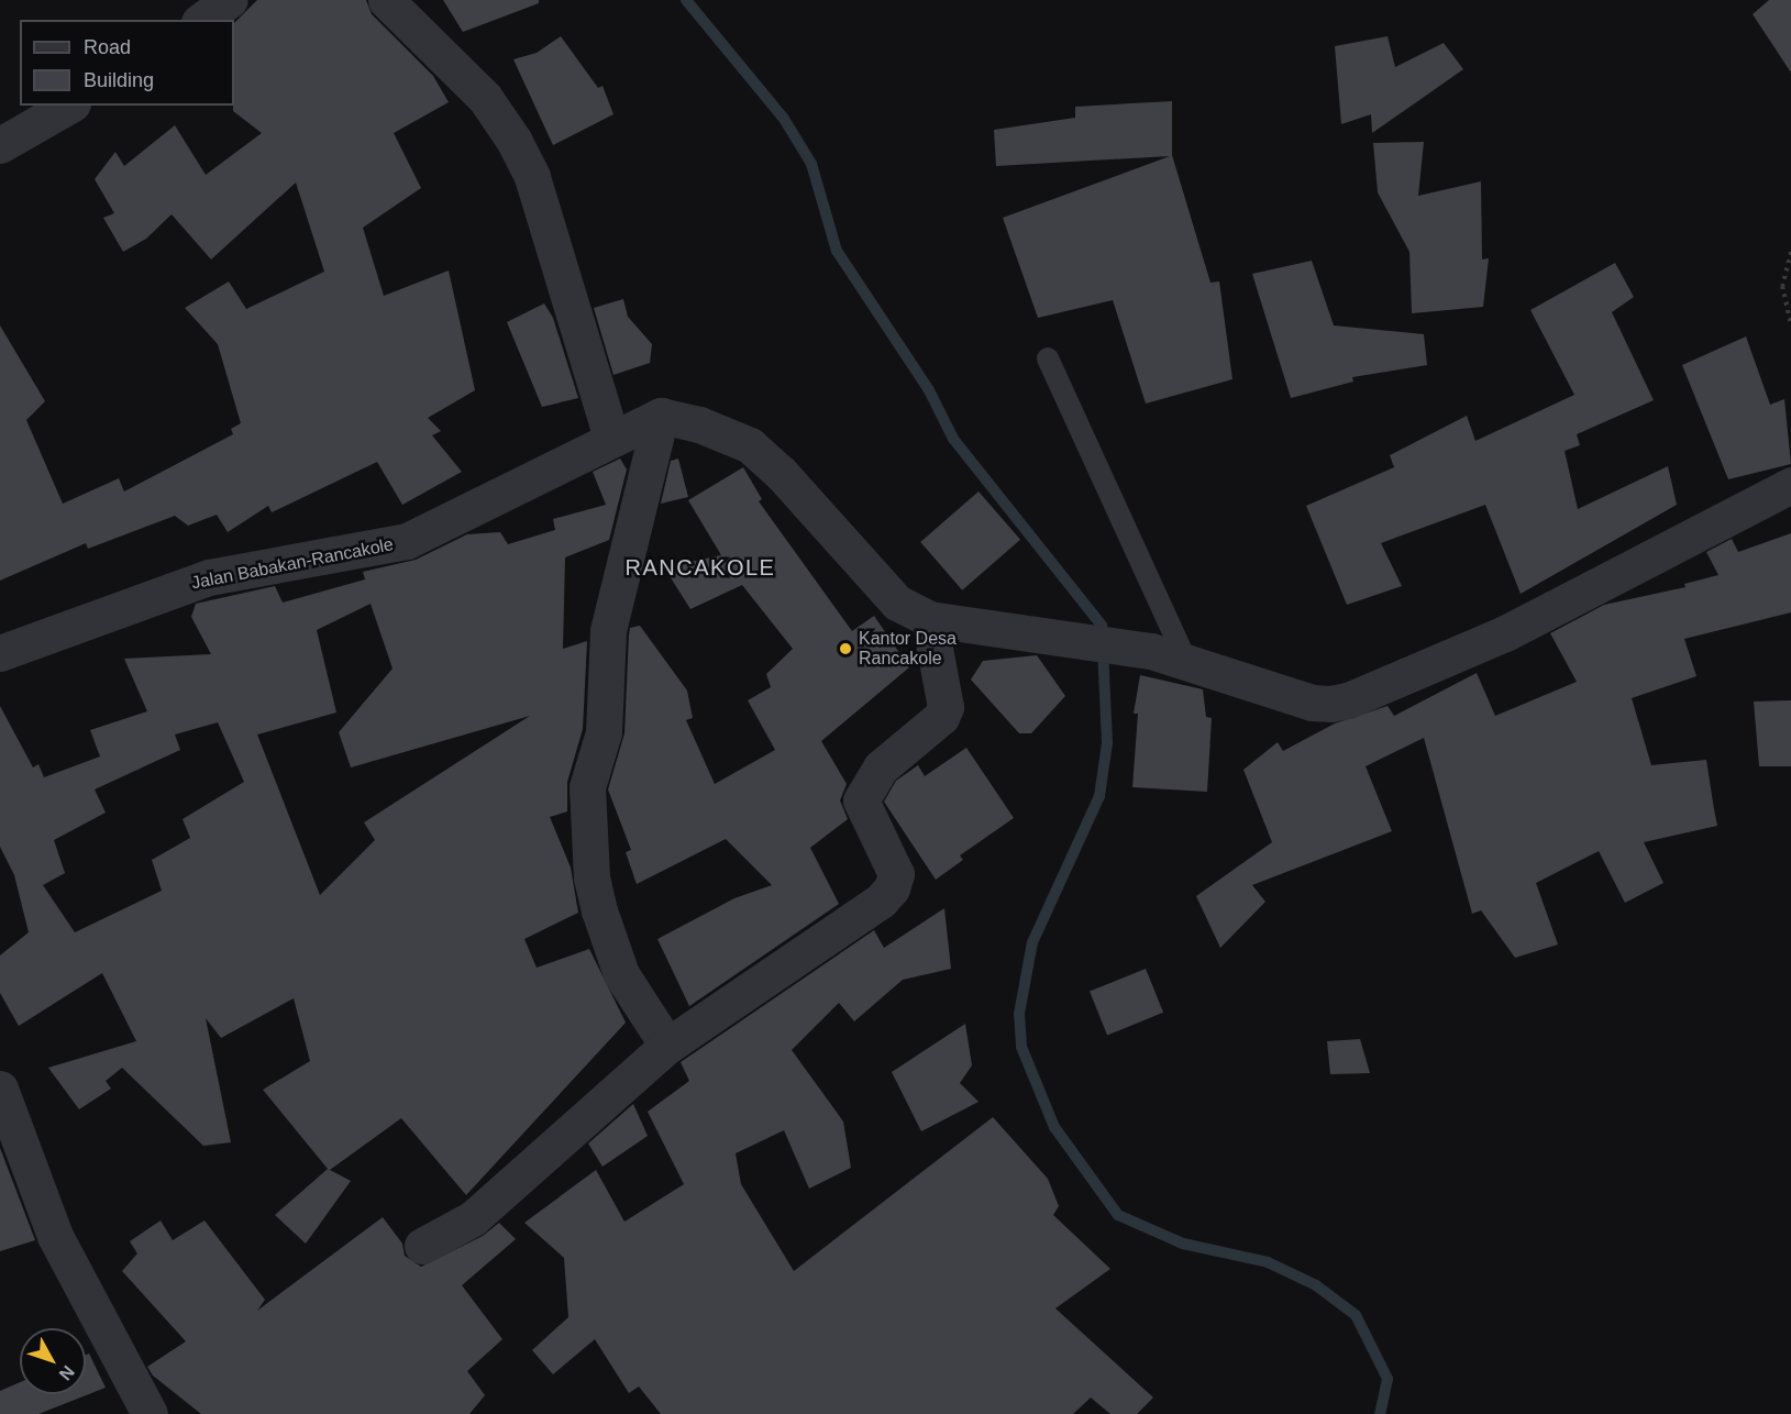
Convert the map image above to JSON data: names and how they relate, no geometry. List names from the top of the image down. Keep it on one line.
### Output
{"streets":{"street":["Jalan Babakan-Rancakole"]},"districts":["RANCAKOLE"],"places":["Kantor Desa Rancakole"],"legend":["Road","Building"],"north":"bottom right"}
